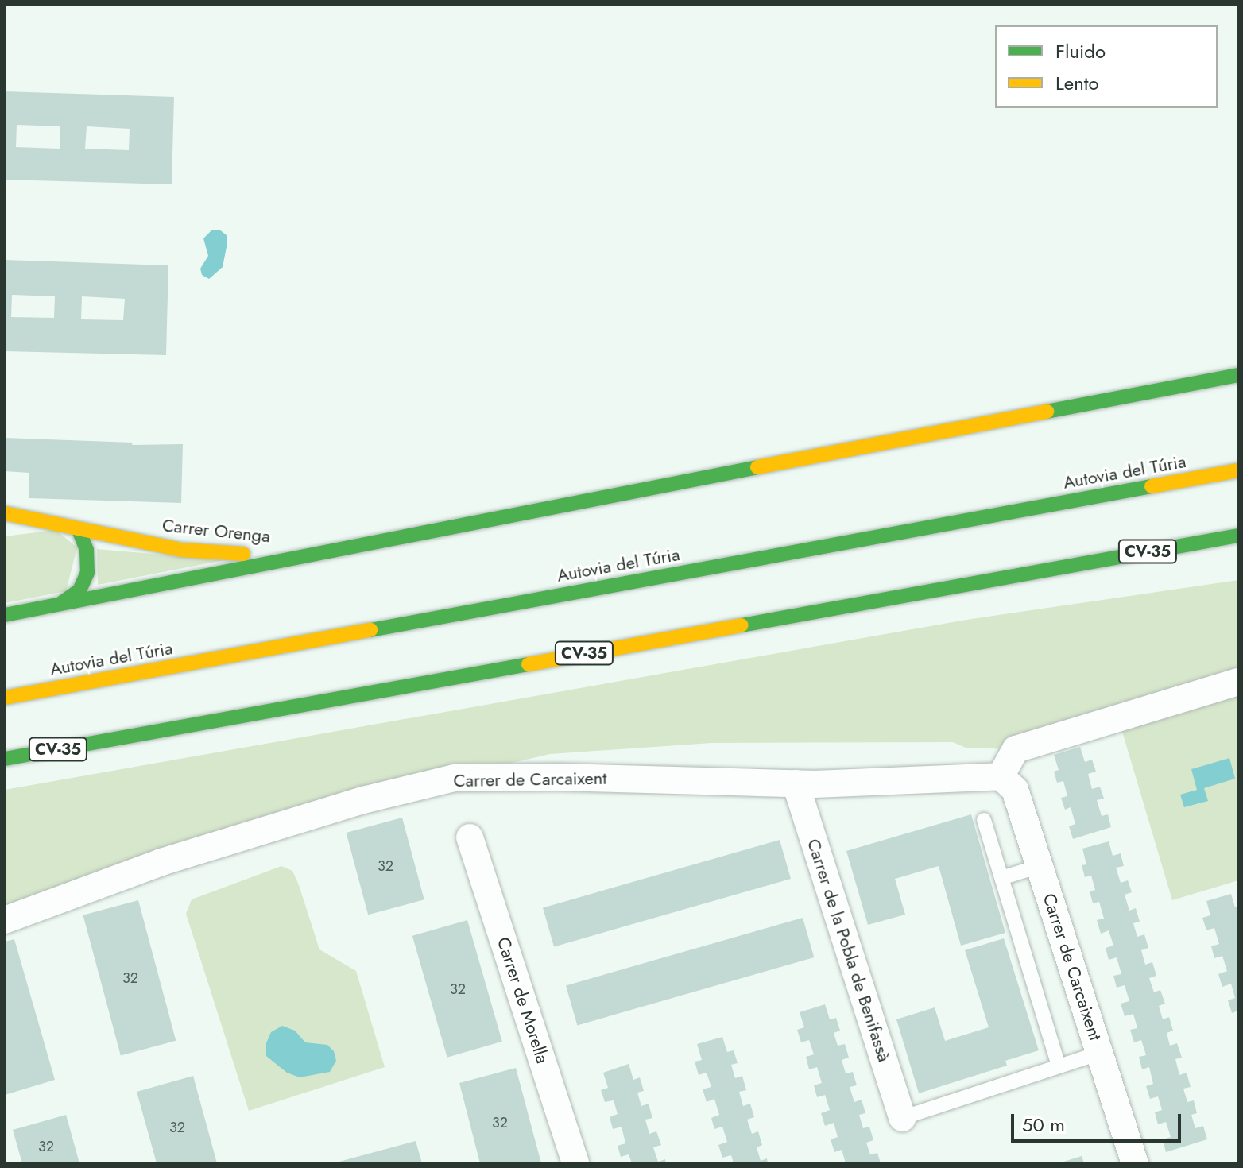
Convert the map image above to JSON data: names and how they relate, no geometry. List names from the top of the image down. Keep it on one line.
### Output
{"streets":{"main road":["Autovia del Túria","Carrer Orenga","CV-35"],"street":["Carrer de Carcaixent","Carrer de la Pobla de Benifassà","Carrer de Morella"]},"crossings":[["Carrer de Carcaixent","Carrer de la Pobla de Benifassà"]],"house_numbers":["32","32","32","32","32","32"],"legend":["Fluido","Lento"],"scale_bar":"50 m"}
